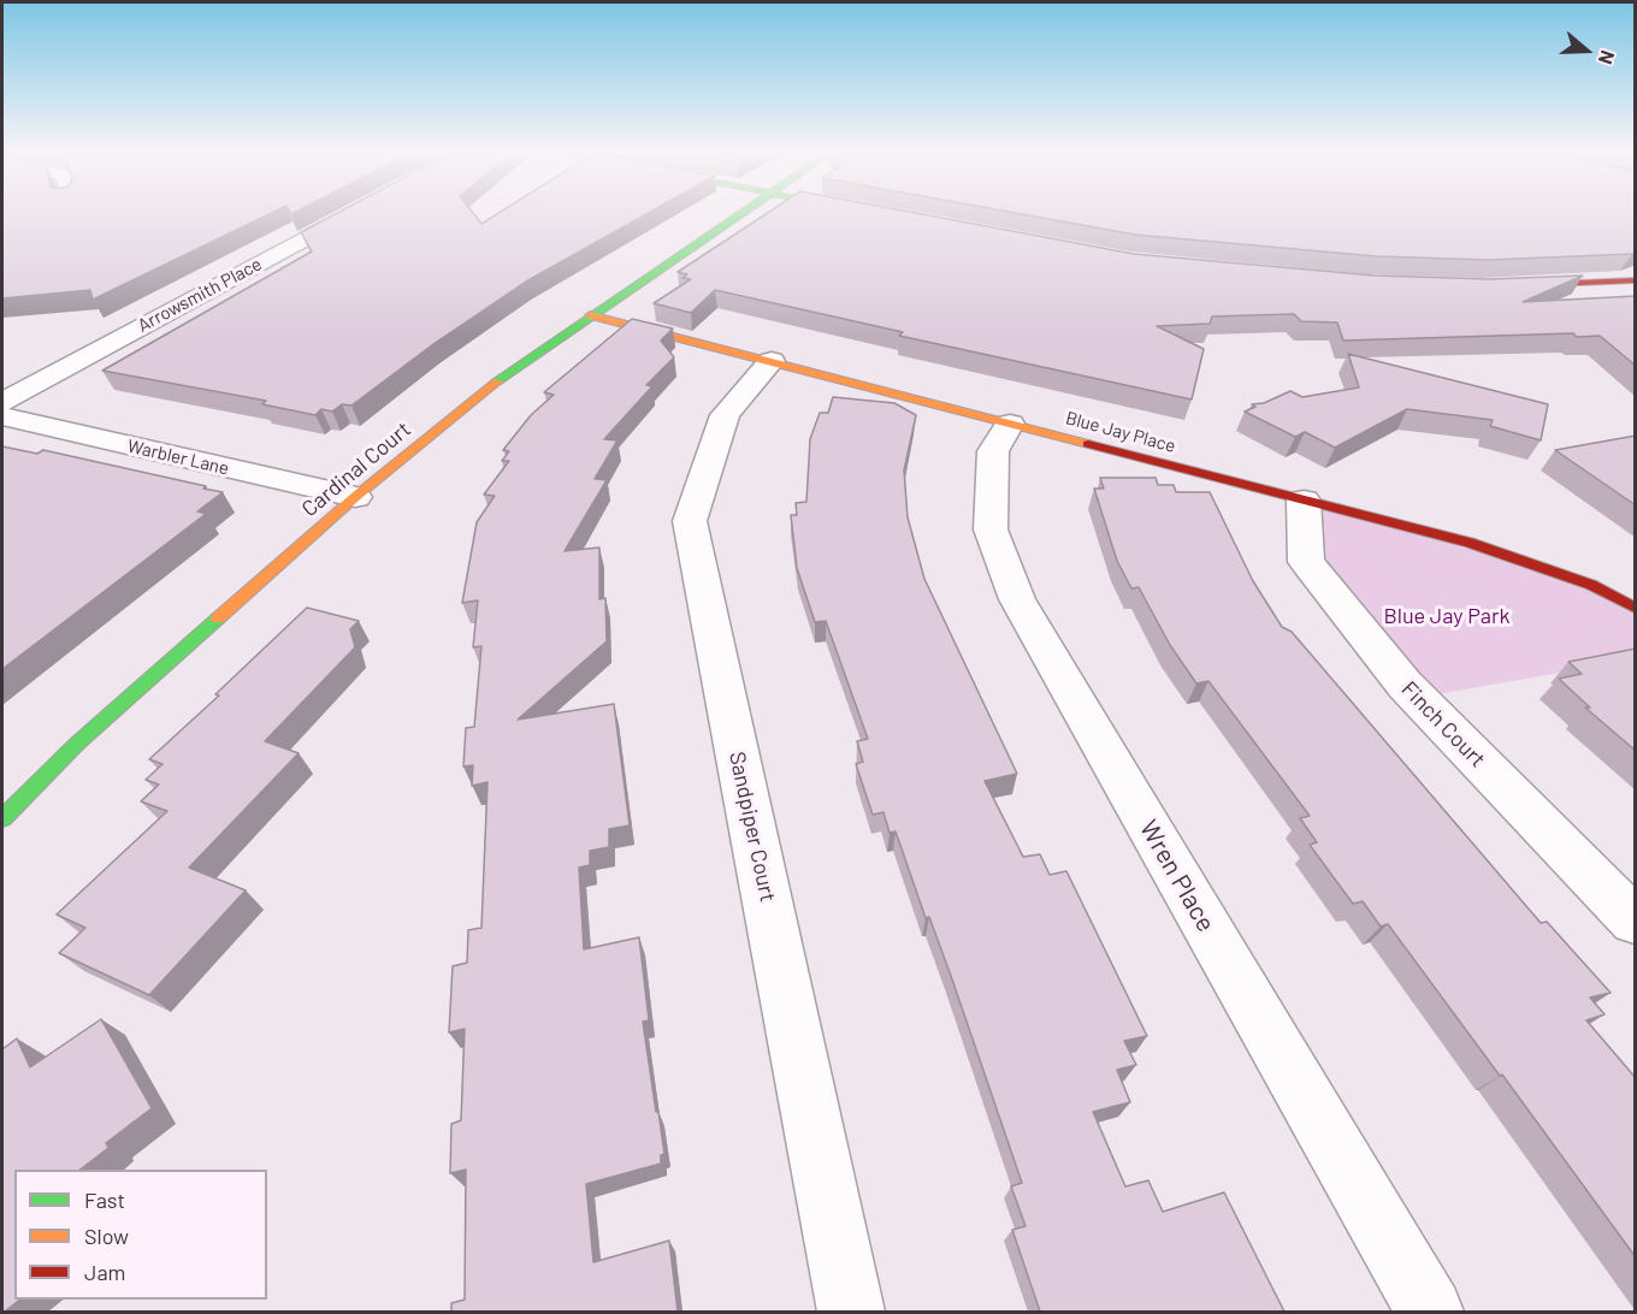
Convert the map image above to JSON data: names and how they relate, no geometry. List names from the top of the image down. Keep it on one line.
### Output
{"streets":{"street":["Arrowsmith Place","Blue Jay Place","Warbler Lane","Cardinal Court","Finch Court","Sandpiper Court","Wren Place"]},"crossings":[["Blue Jay Place","Cardinal Court"],["Blue Jay Place","Finch Court"],["Blue Jay Place","Sandpiper Court"],["Blue Jay Place","Wren Place"],["Warbler Lane","Cardinal Court"]],"parks":["Blue Jay Park"],"legend":["Fast","Slow","Jam"],"north":"right"}
